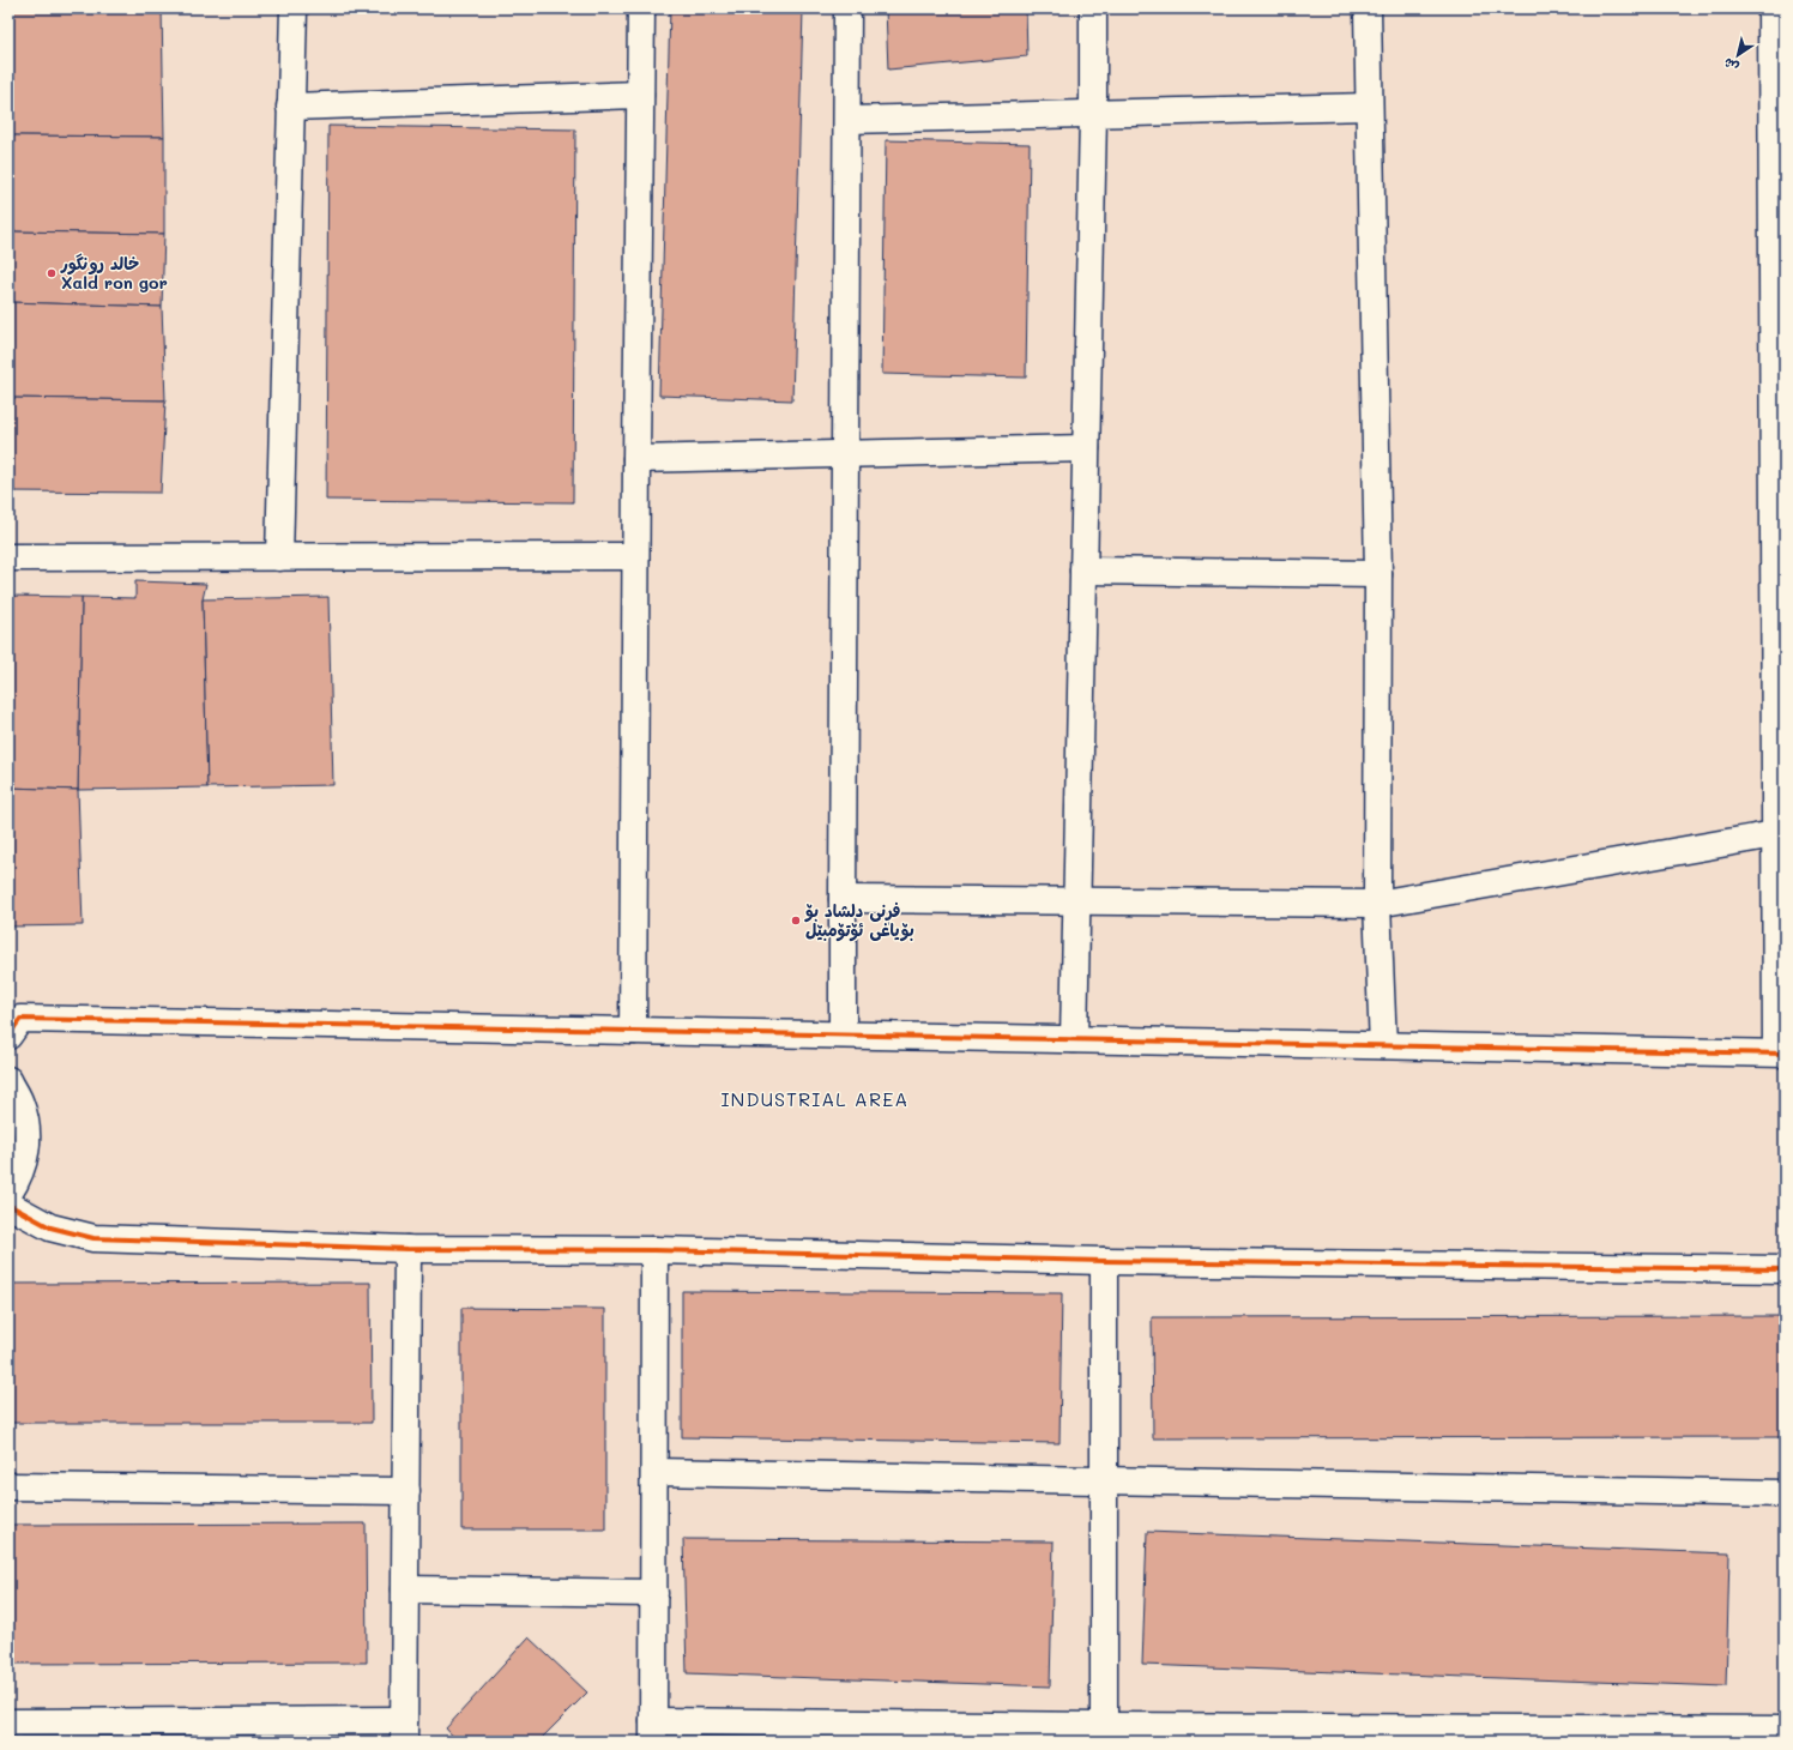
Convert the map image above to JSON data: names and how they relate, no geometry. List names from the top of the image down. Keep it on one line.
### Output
{"districts":["INDUSTRIAL AREA"],"places":["خالد رونگور Xald ron gor","فڕنی دلشاد بۆ بۆیاغی ئۆتۆمبێل"],"north":"bottom left"}
